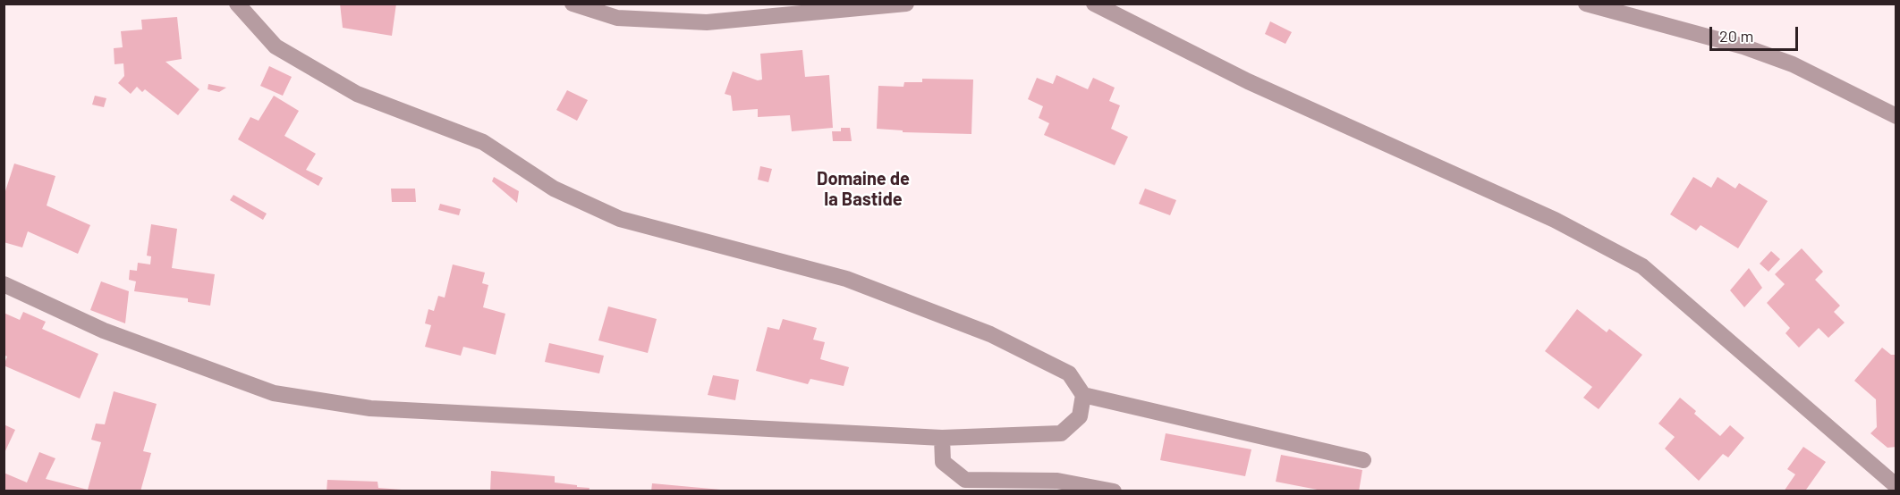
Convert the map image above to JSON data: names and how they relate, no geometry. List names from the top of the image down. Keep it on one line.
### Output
{"districts":["Domaine de la Bastide"],"scale_bar":"20 m"}
